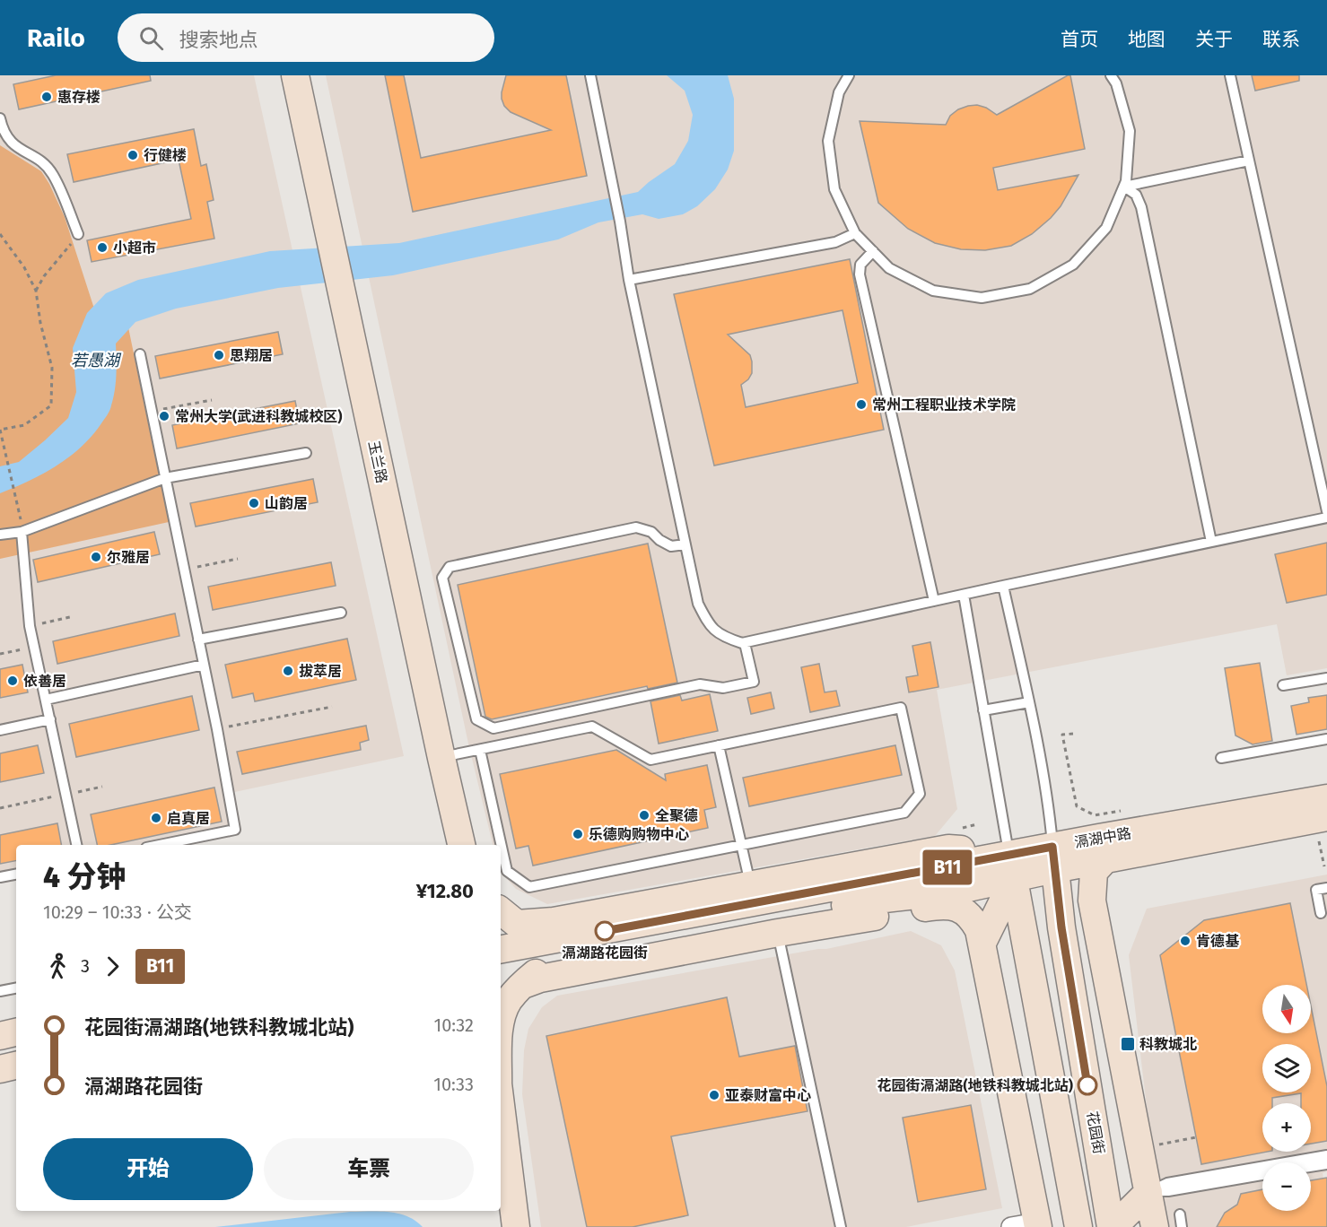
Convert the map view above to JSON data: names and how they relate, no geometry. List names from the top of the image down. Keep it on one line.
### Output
{"streets":{"street":["玉兰路","滆湖中路","花园街"]},"crossings":[["滆湖中路","花园街"]],"water":["若愚湖"],"places":{"other":["惠存楼","行健楼","小超市","思翔居","常州工程职业技术学院","常州大学(武进科教城校区)","山韵居","尔雅居","拔萃居","依善居","全聚德","启真居","乐德购购物中心","滆湖路花园街","肯德基","花园街滆湖路(地铁科教城北站)","亚泰财富中心"],"transit":["科教城北"]},"lines":["bus line B11"],"north":"bottom","page":{"header":"Railo","search":"搜索地点","nav":["首页","地图","关于","联系"],"on_map":"B11","heading":["4 分钟","10:29 – 10:33 · 公交","¥12.80"],"legs":["3","B11"],"map_buttons":["+","−"],"list":[{"name":"花园街滆湖路(地铁科教城北站)","value":"10:32"},{"name":"滆湖路花园街","value":"10:33"}],"buttons":["开始","车票"]}}
